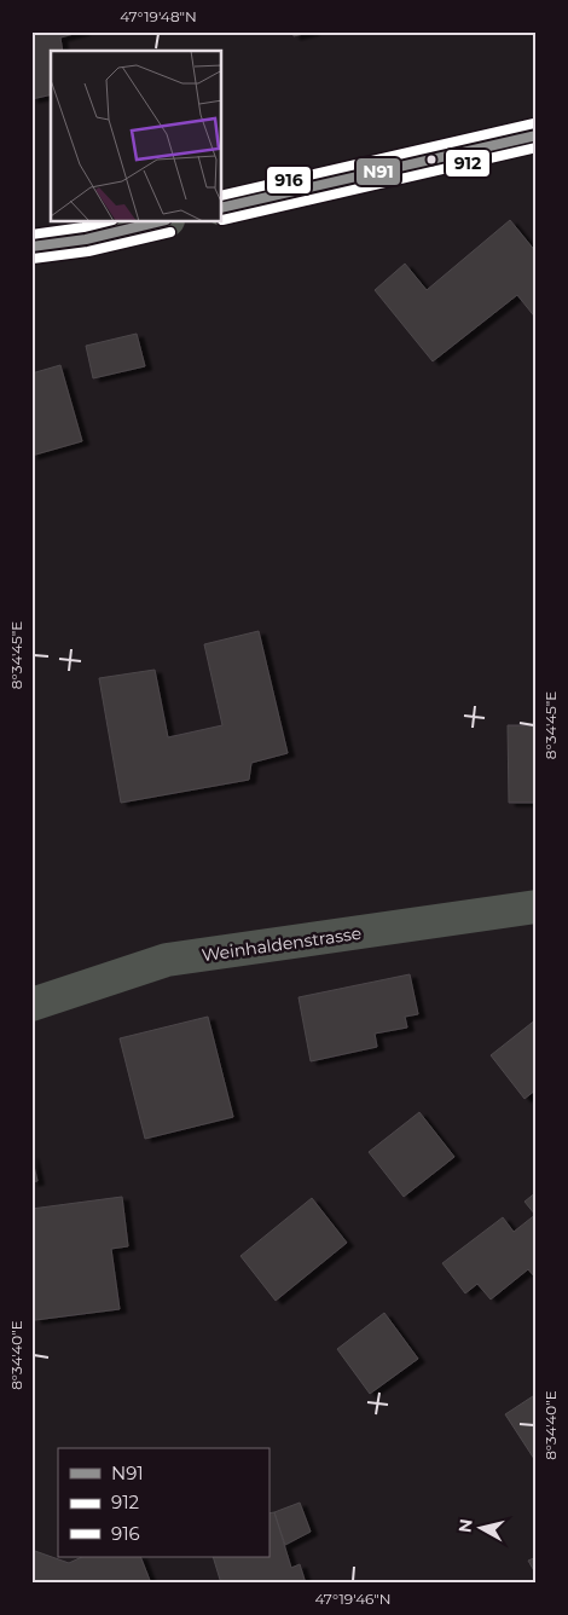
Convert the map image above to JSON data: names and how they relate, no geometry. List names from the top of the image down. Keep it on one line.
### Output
{"streets":{"street":["Weinhaldenstrasse"]},"lines":["transit line 916","transit line N91","transit line 912"],"legend":["N91","912","916"],"north":"left","coordinates":["47°19'48\"N","8°34'45\"E","8°34'40\"E","47°19'46\"N"]}
